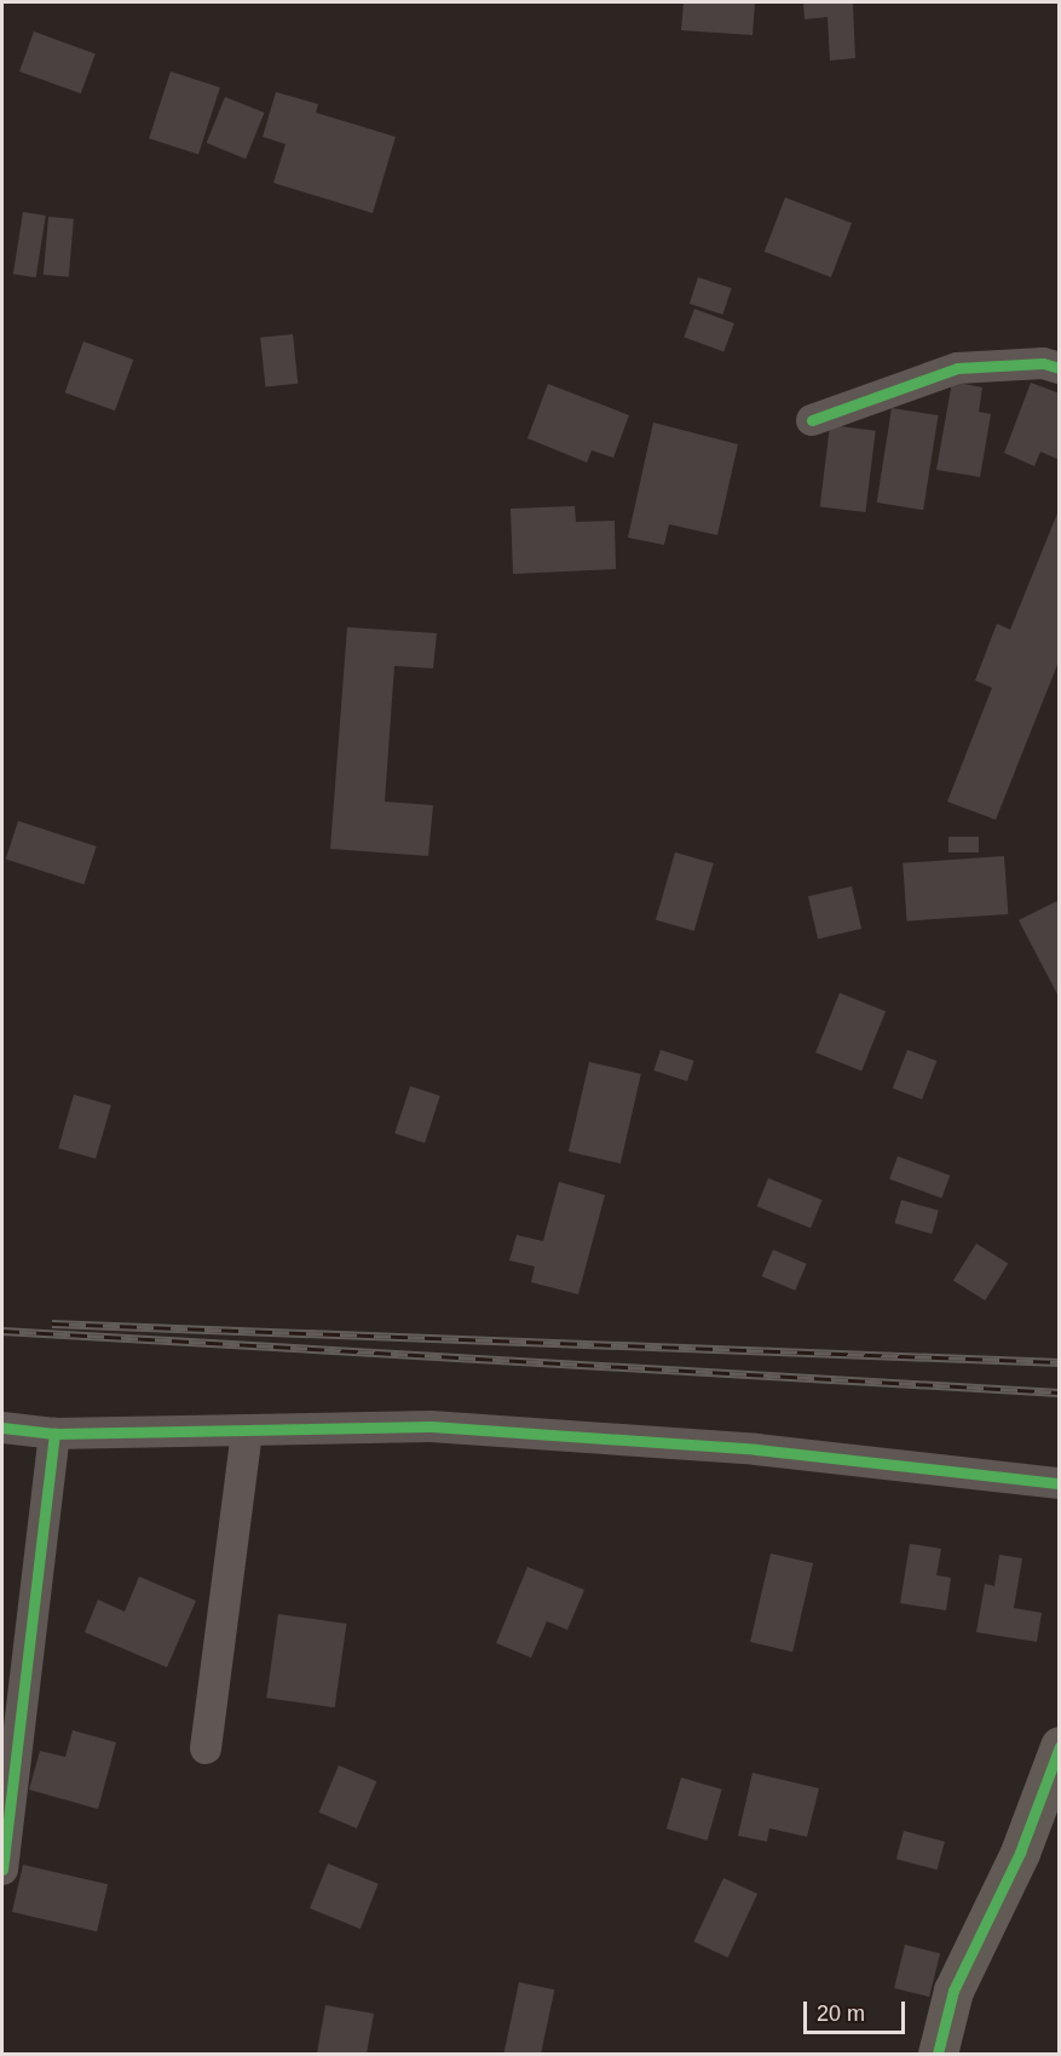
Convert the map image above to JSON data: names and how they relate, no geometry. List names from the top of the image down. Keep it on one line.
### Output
{"scale_bar":"20 m"}
